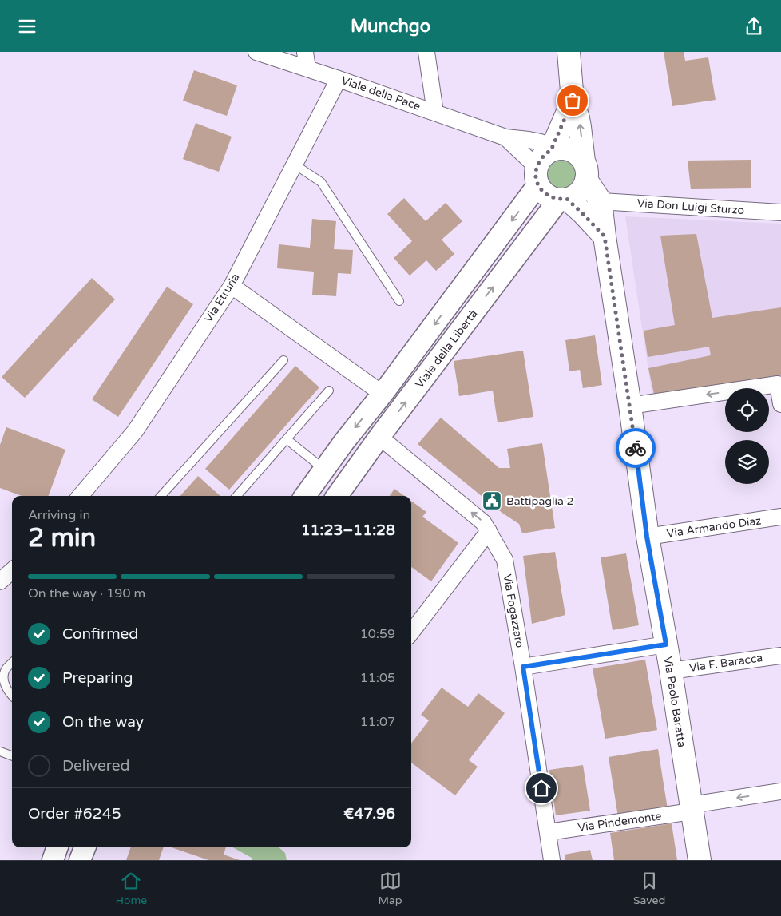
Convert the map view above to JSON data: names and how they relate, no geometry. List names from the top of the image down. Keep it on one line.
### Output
{"streets":{"main road":["Via Paolo Baratta"],"street":["Viale della Pace","Via Don Luigi Sturzo","Via Etruria","Viale della Libertà","Via Armando Diaz","Via Fogazzaro","Via F. Baracca","Via Pindemonte"]},"crossings":[["Viale della Pace","Via Etruria"],["Viale della Pace","Viale della Libertà"],["Viale della Pace","Via Paolo Baratta"],["Via Don Luigi Sturzo","Via Paolo Baratta"],["Viale della Libertà","Via Fogazzaro"],["Viale della Libertà","Via Paolo Baratta"],["Via Armando Diaz","Via Paolo Baratta"],["Via Fogazzaro","Via Pindemonte"],["Via F. Baracca","Via Paolo Baratta"],["Via Paolo Baratta","Via Pindemonte"]],"one_way":["Via Pindemonte"],"places":{"public building":["Battipaglia 2"]},"page":{"header":"Munchgo","heading":["2 min","Arriving in","11:23–11:28"],"panel":["Order #6245","€47.96"],"bar":"On the way · 190 m","list":[["Confirmed","10:59"],["Preparing","11:05"],["On the way","11:07"],"Delivered"],"tabs":["Home","Map","Saved"]}}
